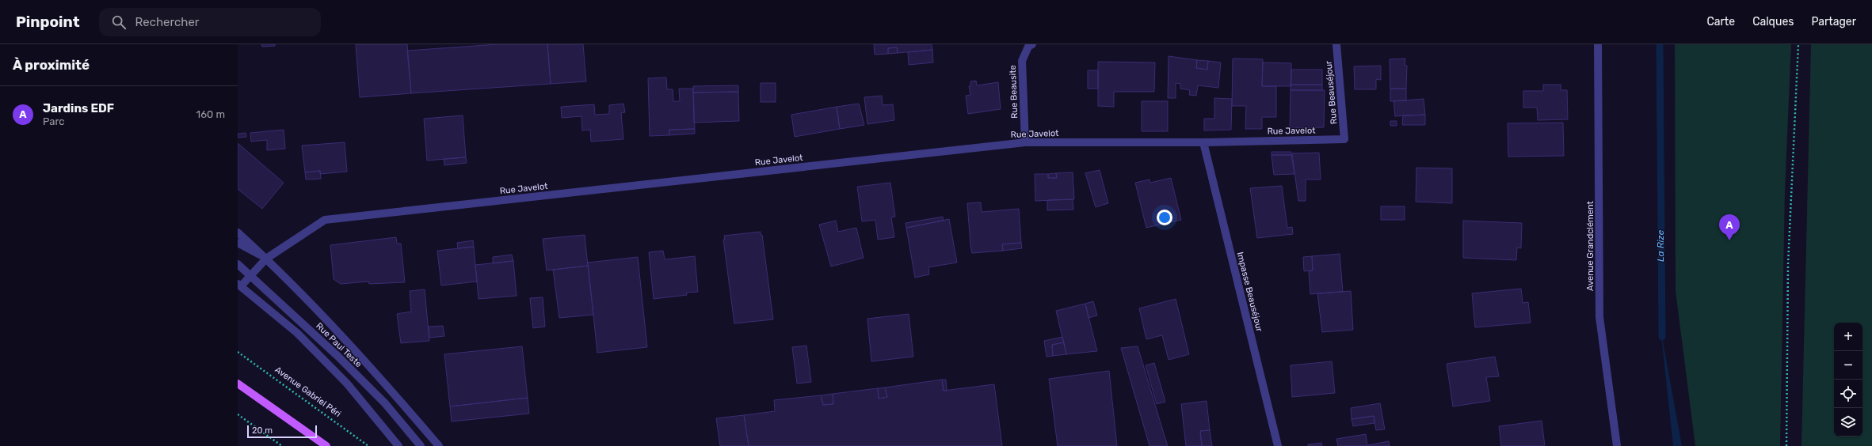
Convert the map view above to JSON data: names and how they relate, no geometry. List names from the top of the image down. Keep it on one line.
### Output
{"streets":{"street":["Rue Beausite","Rue Beauséjour","Rue Javelot","Avenue Grandclément","Impasse Beauséjour","Rue Paul Teste"],"path":["Avenue Gabriel Péri"]},"crossings":[["Rue Beausite","Rue Javelot"],["Rue Beauséjour","Rue Javelot"],["Rue Javelot","Impasse Beauséjour"],["Rue Javelot","Rue Paul Teste"]],"water":["La Rize"],"scale_bar":"20 m","page":{"header":"Pinpoint","search":"Rechercher","nav":["Carte","Calques","Partager"],"heading":"À proximité","list":[{"mark":"A","name":"Jardins EDF","note":"Parc","value":"160 m"}],"pins":"A","map_buttons":["+","−"],"scale":"20 m"}}
